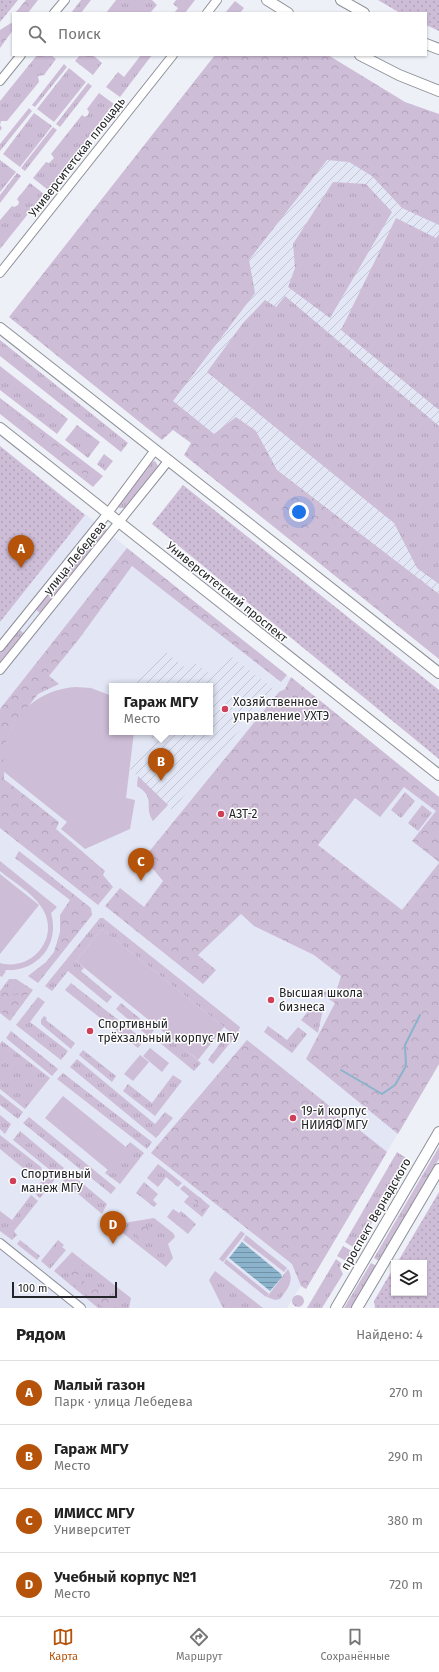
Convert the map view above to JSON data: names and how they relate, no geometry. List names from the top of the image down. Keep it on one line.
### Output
{"streets":{"main road":["Университетский проспект","проспект Вернадского"],"street":["Университетская площадь","улица Лебедева"]},"crossings":[["улица Лебедева","Университетский проспект"]],"places":["Хозяйственное управление УХТЭ","АЗТ-2","Высшая школа бизнеса","Спортивный трёхзальный корпус МГУ","19-й корпус НИИЯФ МГУ","Спортивный манеж МГУ"],"scale_bar":"100 m","page":{"search":"Поиск","pins":["A","B","C","D"],"popup":["Гараж МГУ","Место"],"scale":"100 m","heading":["Рядом","Найдено: 4"],"list":[{"mark":"A","name":"Малый газон","note":"Парк · улица Лебедева","value":"270 m"},{"mark":"B","name":"Гараж МГУ","note":"Место","value":"290 m"},{"mark":"C","name":"ИМИСС МГУ","note":"Университет","value":"380 m"},{"mark":"D","name":"Учебный корпус №1","note":"Место","value":"720 m"}],"nav":["Карта","Маршрут","Сохранённые"]}}
